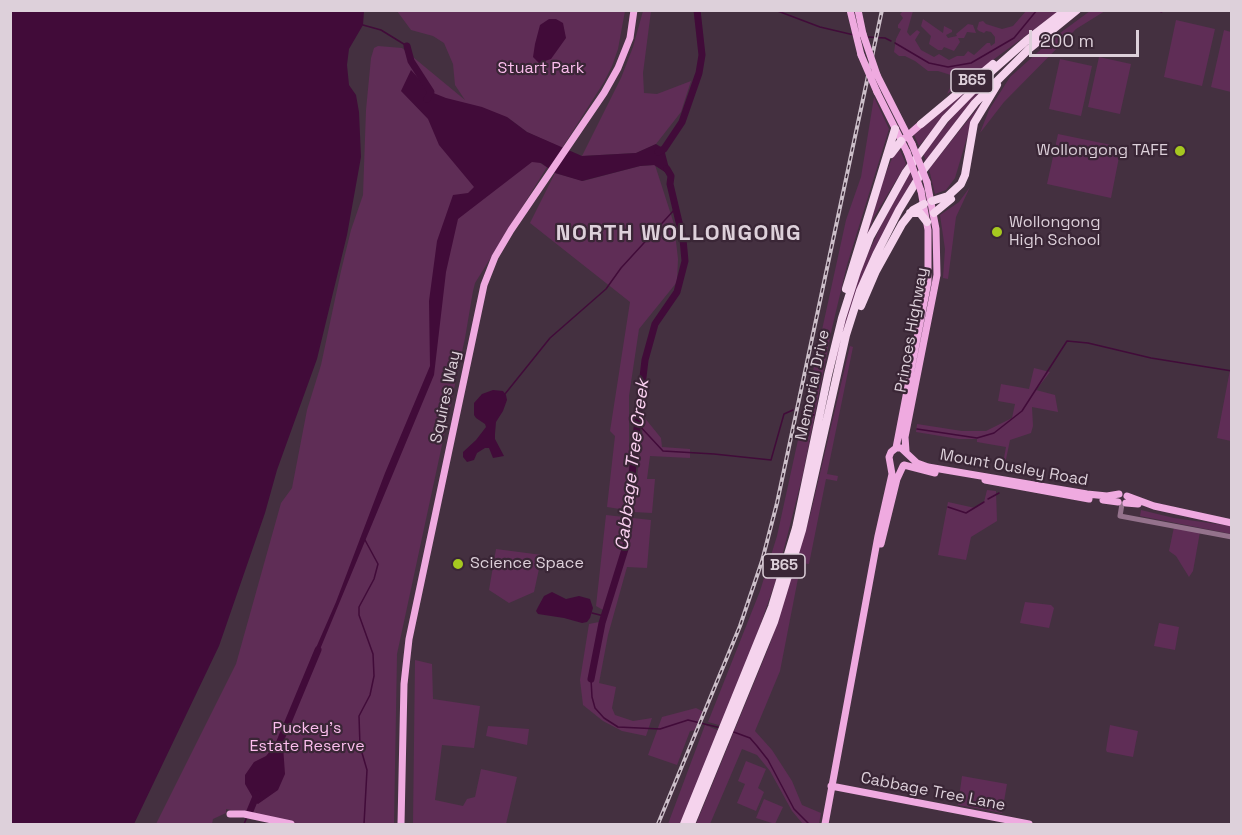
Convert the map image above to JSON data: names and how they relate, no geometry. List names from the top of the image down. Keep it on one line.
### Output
{"streets":{"highway":["B65","Memorial Drive"],"main road":["Princes Highway","Squires Way","Mount Ousley Road","Cabbage Tree Lane"]},"crossings":[["B65","Princes Highway"],["B65","Memorial Drive"],["Princes Highway","Mount Ousley Road"]],"districts":["NORTH WOLLONGONG"],"water":["Cabbage Tree Creek"],"parks":["Stuart Park","Puckey's Estate Reserve"],"places":["Wollongong TAFE","Wollongong High School","Science Space"],"scale_bar":"200 m"}
